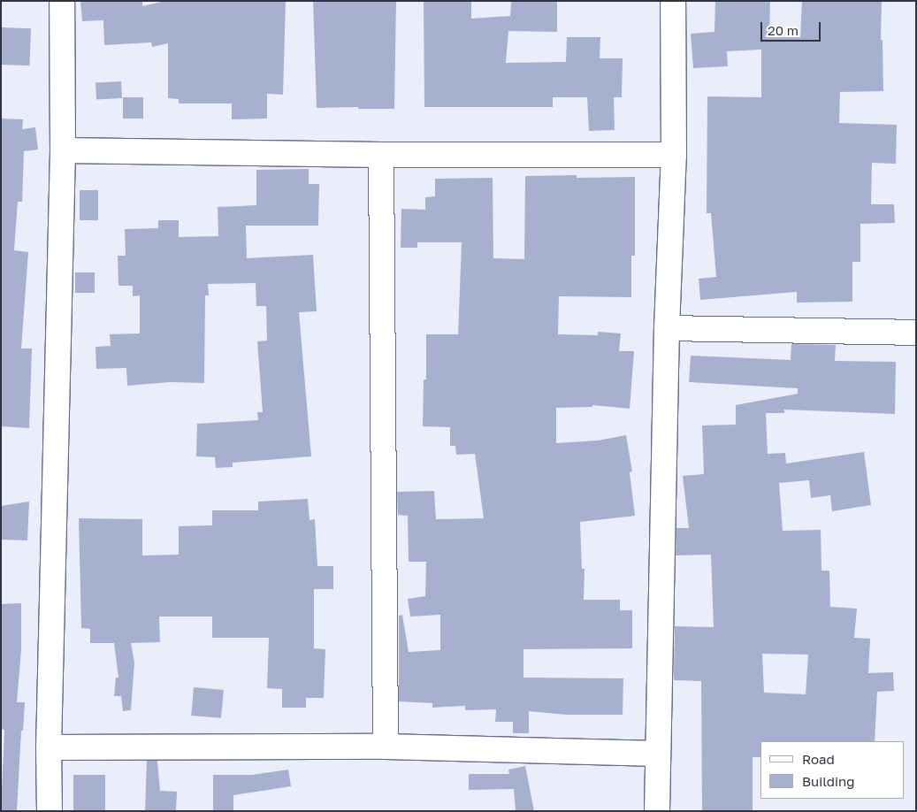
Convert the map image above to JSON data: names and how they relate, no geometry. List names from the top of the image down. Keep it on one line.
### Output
{"legend":["Road","Building"],"scale_bar":"20 m"}
